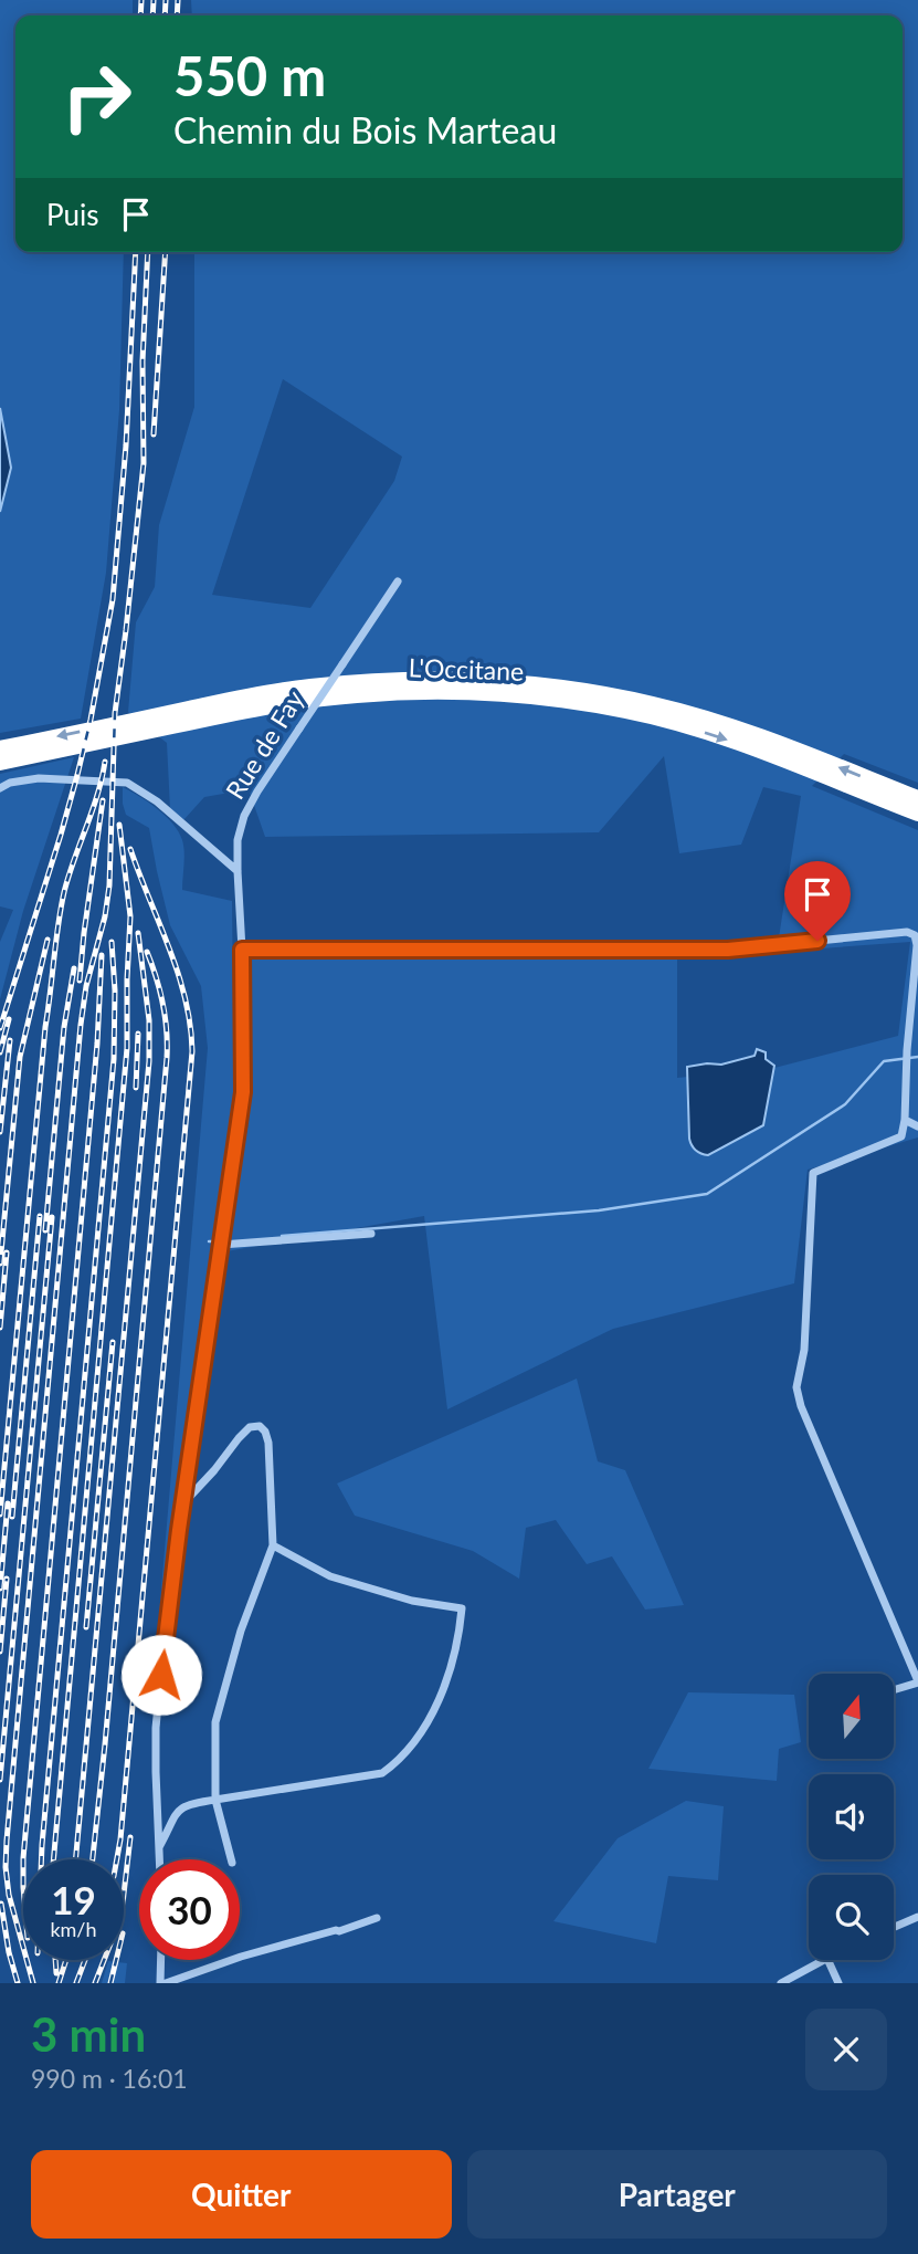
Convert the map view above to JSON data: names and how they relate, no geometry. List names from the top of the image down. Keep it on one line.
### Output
{"streets":{"highway":["L'Occitane"],"street":["Rue de Fay"]},"north":"top","page":{"turn":["550 m","Chemin du Bois Marteau"],"then":"Puis","speed":"19 km/h","limit":"30","heading":["3 min","990 m · 16:01"],"buttons":["Quitter","Partager"]}}
